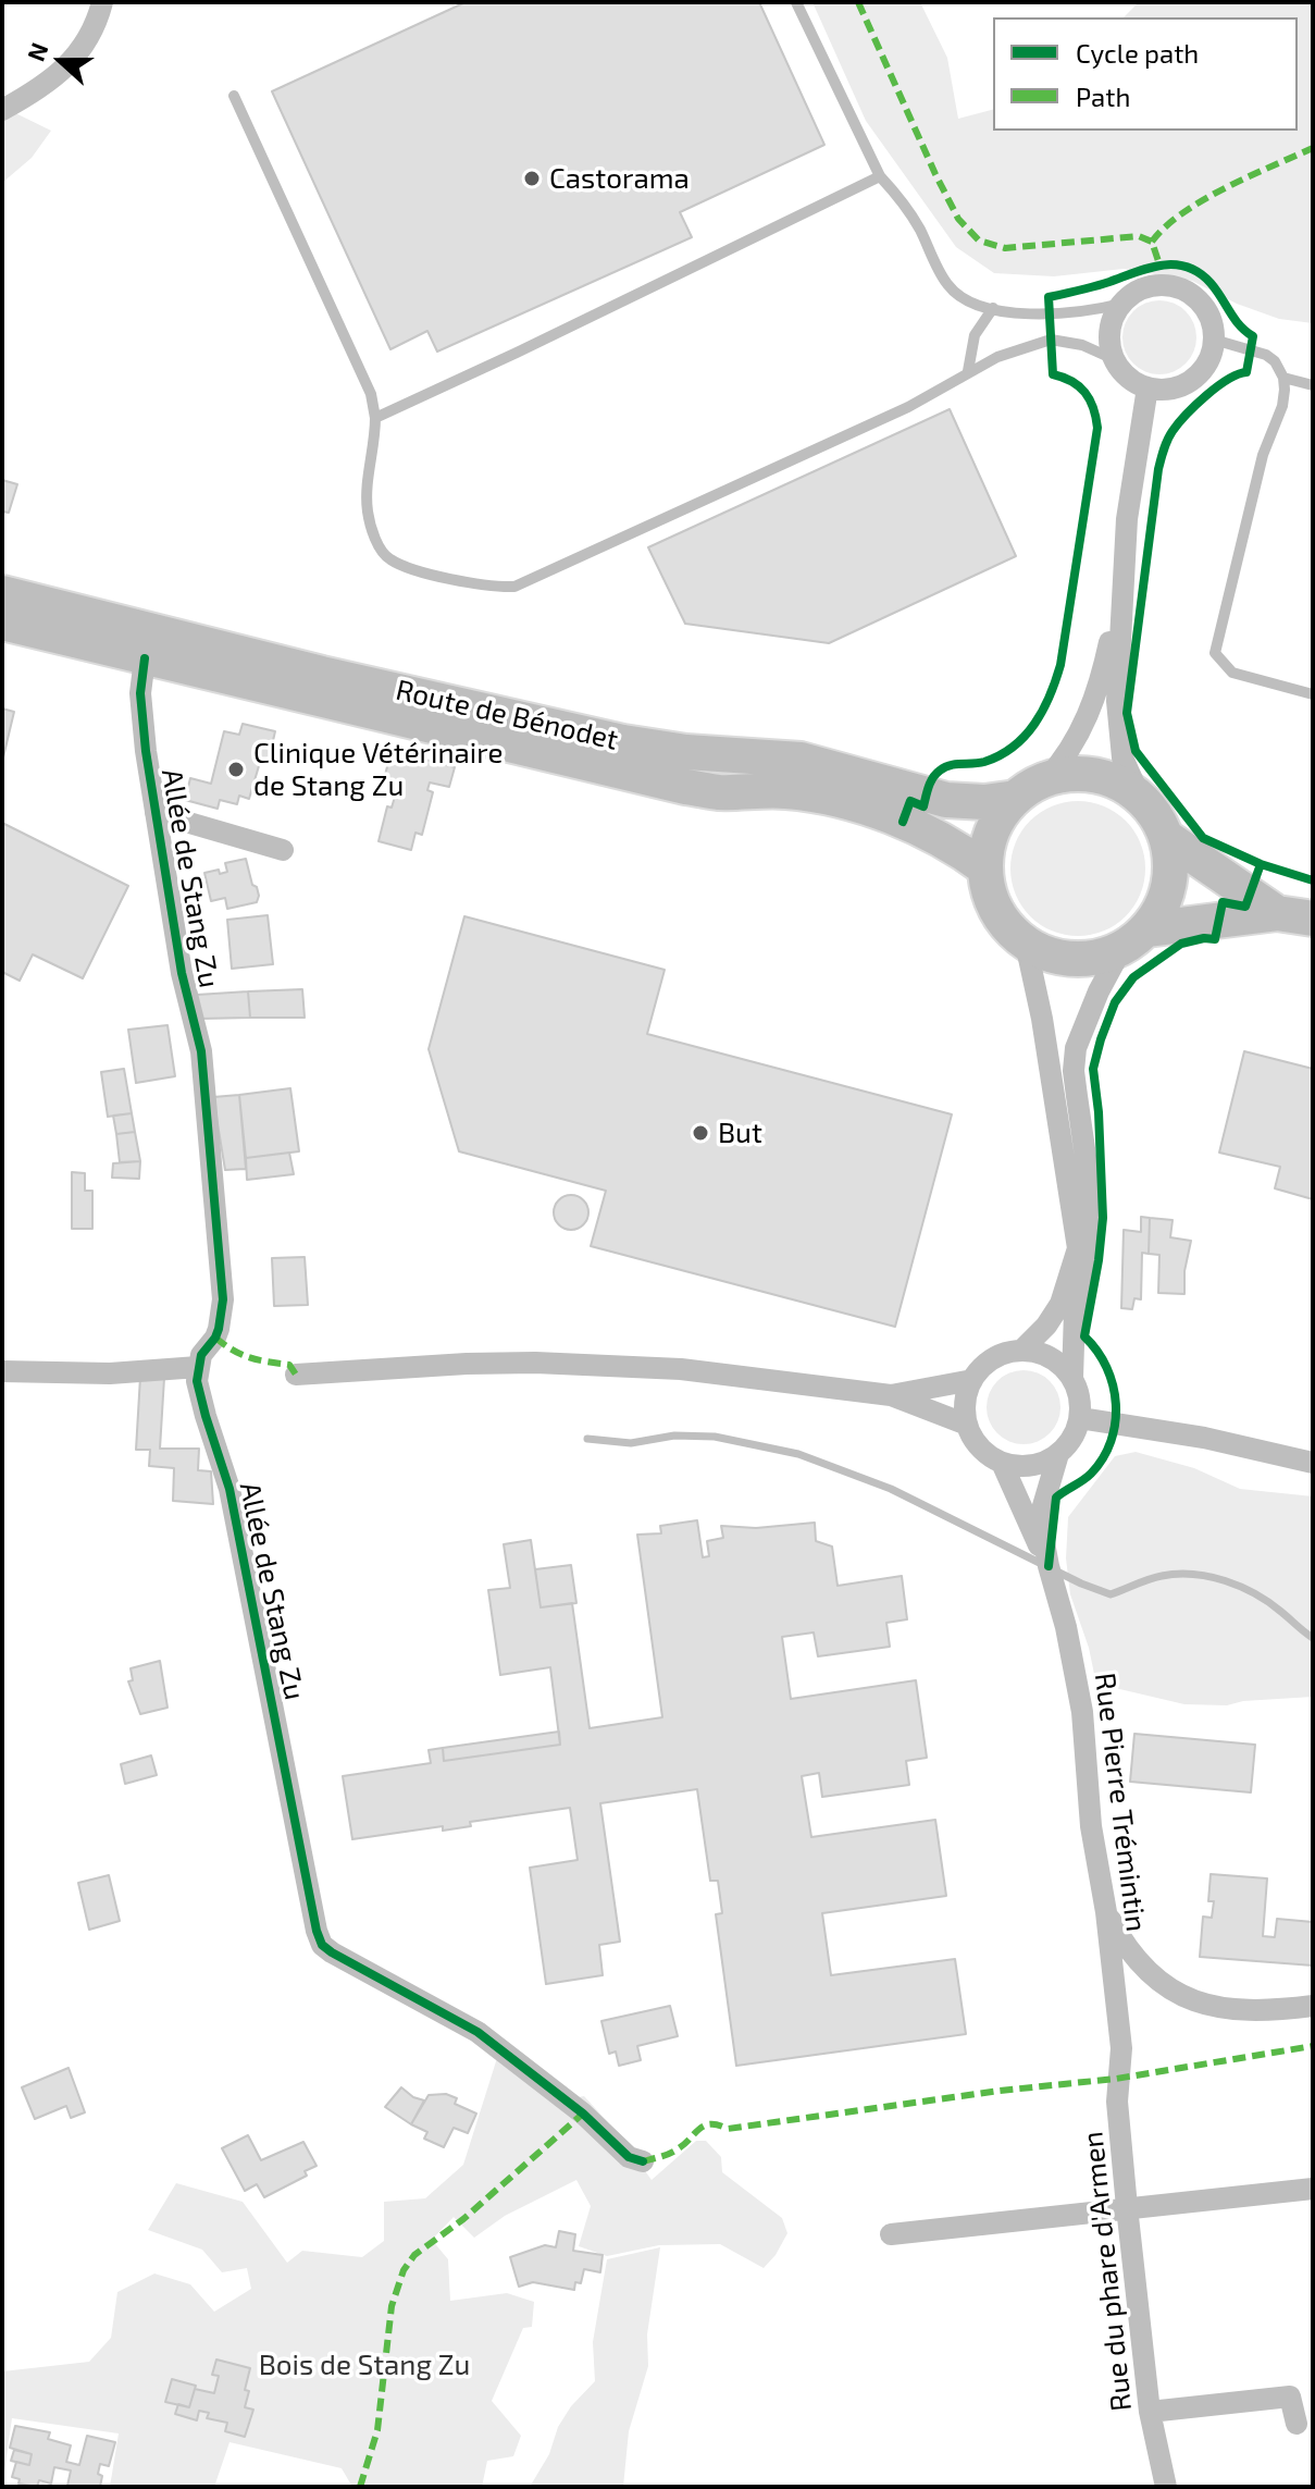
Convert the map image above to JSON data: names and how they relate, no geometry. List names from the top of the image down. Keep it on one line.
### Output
{"streets":{"main road":["Route de Bénodet"],"street":["Allée de Stang Zu","Rue Pierre Trémintin","Rue du phare d'Armen"]},"crossings":[["Route de Bénodet","Allée de Stang Zu"],["Rue Pierre Trémintin","Rue du phare d'Armen"]],"parks":["Bois de Stang Zu"],"places":["Castorama","Clinique Vétérinaire de Stang Zu","But"],"legend":["Cycle path","Path"],"north":"left"}
